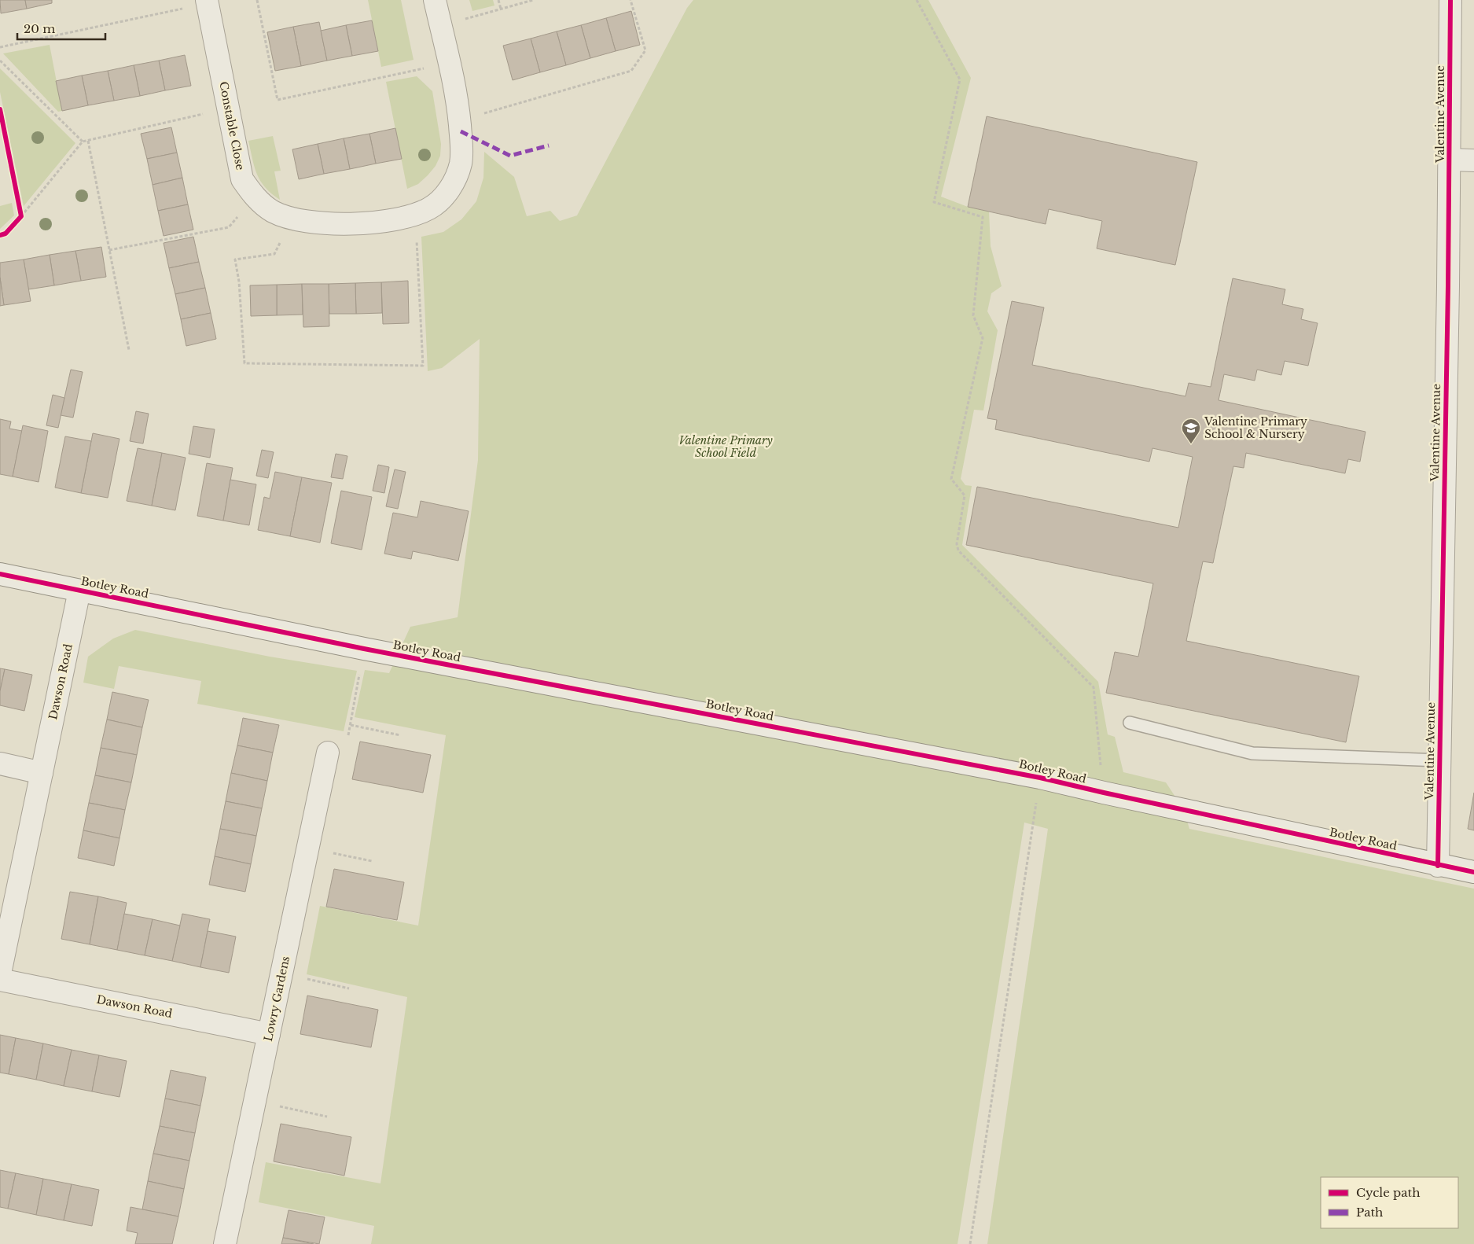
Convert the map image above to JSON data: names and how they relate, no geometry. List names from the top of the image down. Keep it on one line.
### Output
{"streets":{"street":["Valentine Avenue","Constable Close","Botley Road","Dawson Road","Lowry Gardens"]},"crossings":[["Valentine Avenue","Botley Road"],["Botley Road","Dawson Road"],["Dawson Road","Lowry Gardens"]],"parks":["Valentine Primary School Field"],"places":{"school or university":["Valentine Primary School & Nursery"]},"legend":["Cycle path","Path"],"scale_bar":"20 m"}
